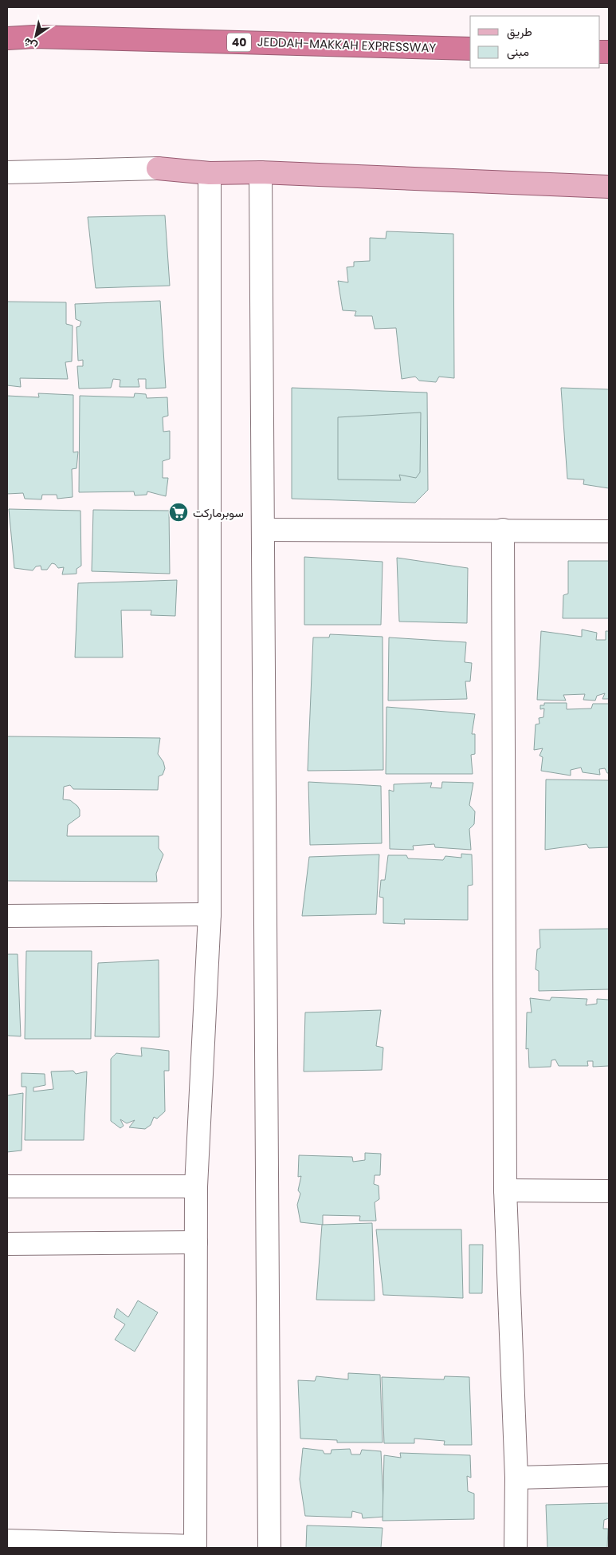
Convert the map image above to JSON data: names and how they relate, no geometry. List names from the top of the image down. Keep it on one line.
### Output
{"streets":{"highway":["40","JEDDAH-MAKKAH EXPRESSWAY"]},"places":{"supermarket":["سوبرماركت"]},"legend":["طريق","مبنى"],"north":"bottom left"}
